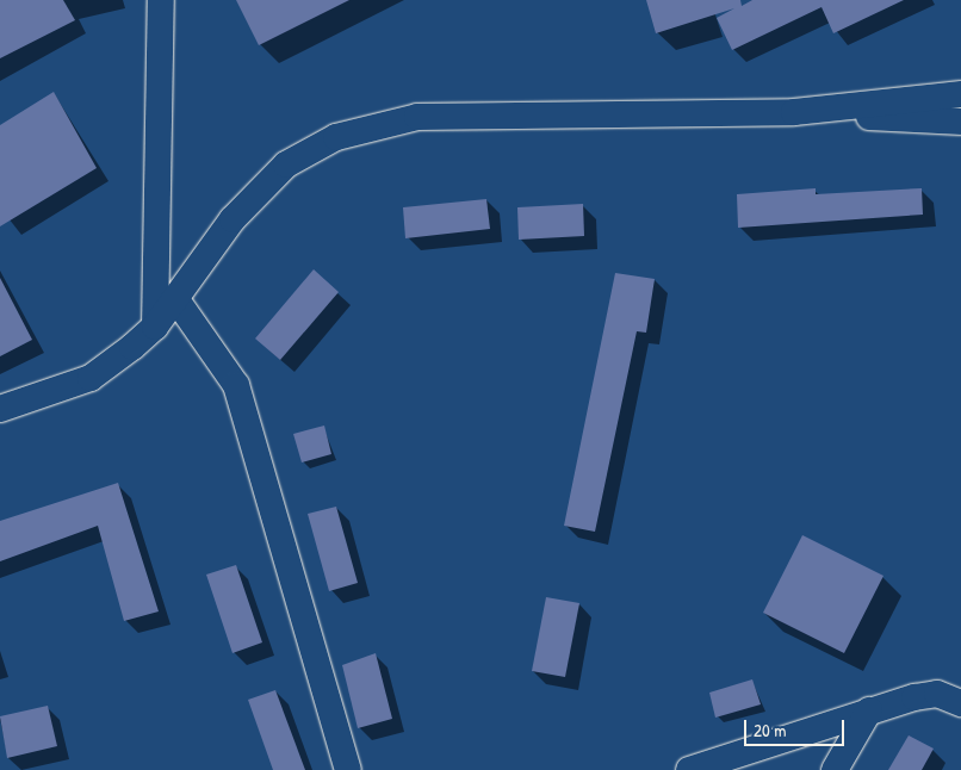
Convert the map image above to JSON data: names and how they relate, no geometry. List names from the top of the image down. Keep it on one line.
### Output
{"scale_bar":"20 m"}
